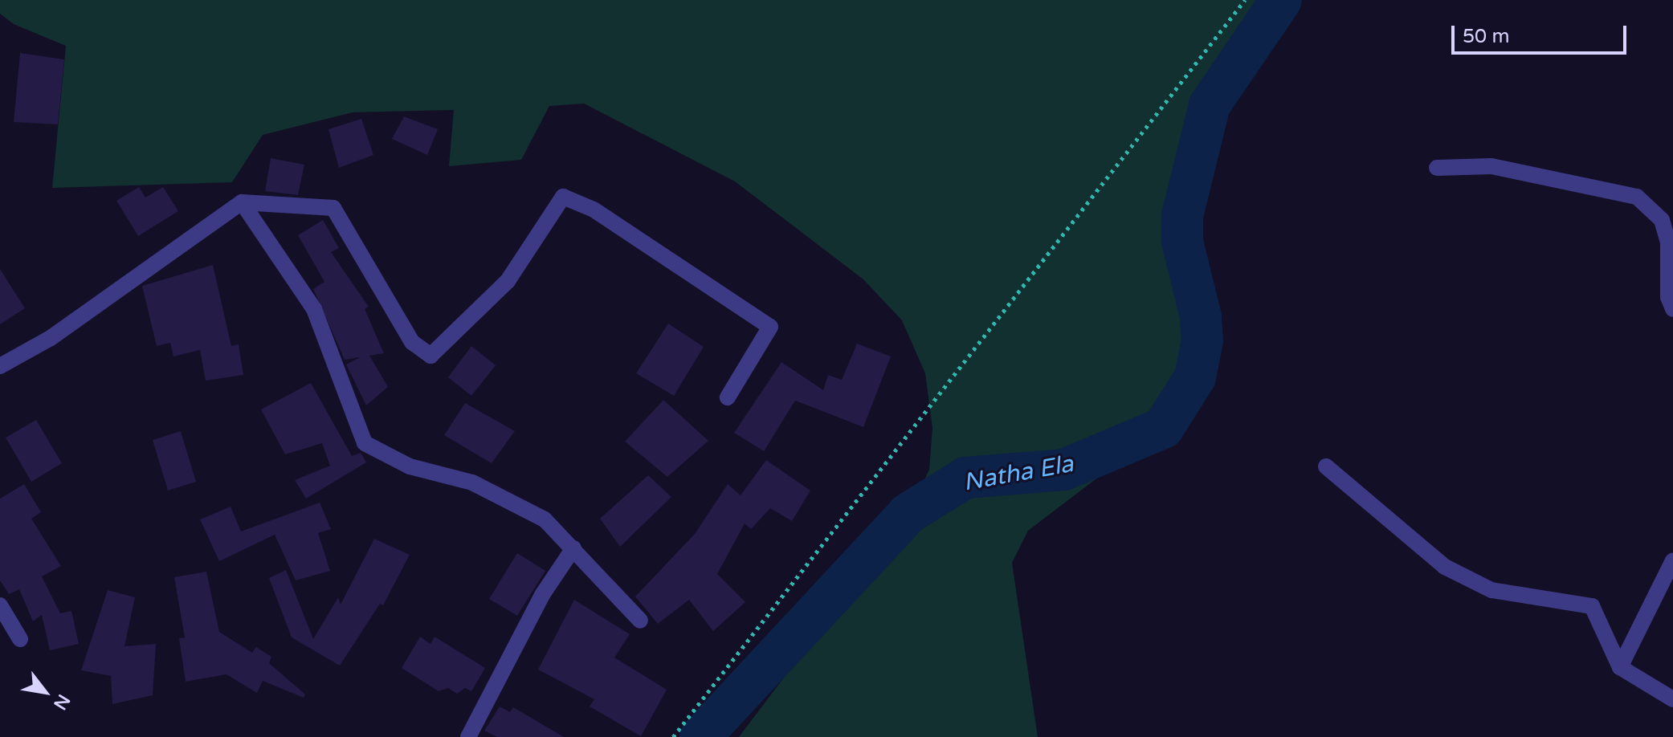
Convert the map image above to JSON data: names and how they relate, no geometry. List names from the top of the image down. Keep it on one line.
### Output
{"water":["Natha Ela"],"scale_bar":"50 m","north":"bottom right"}
